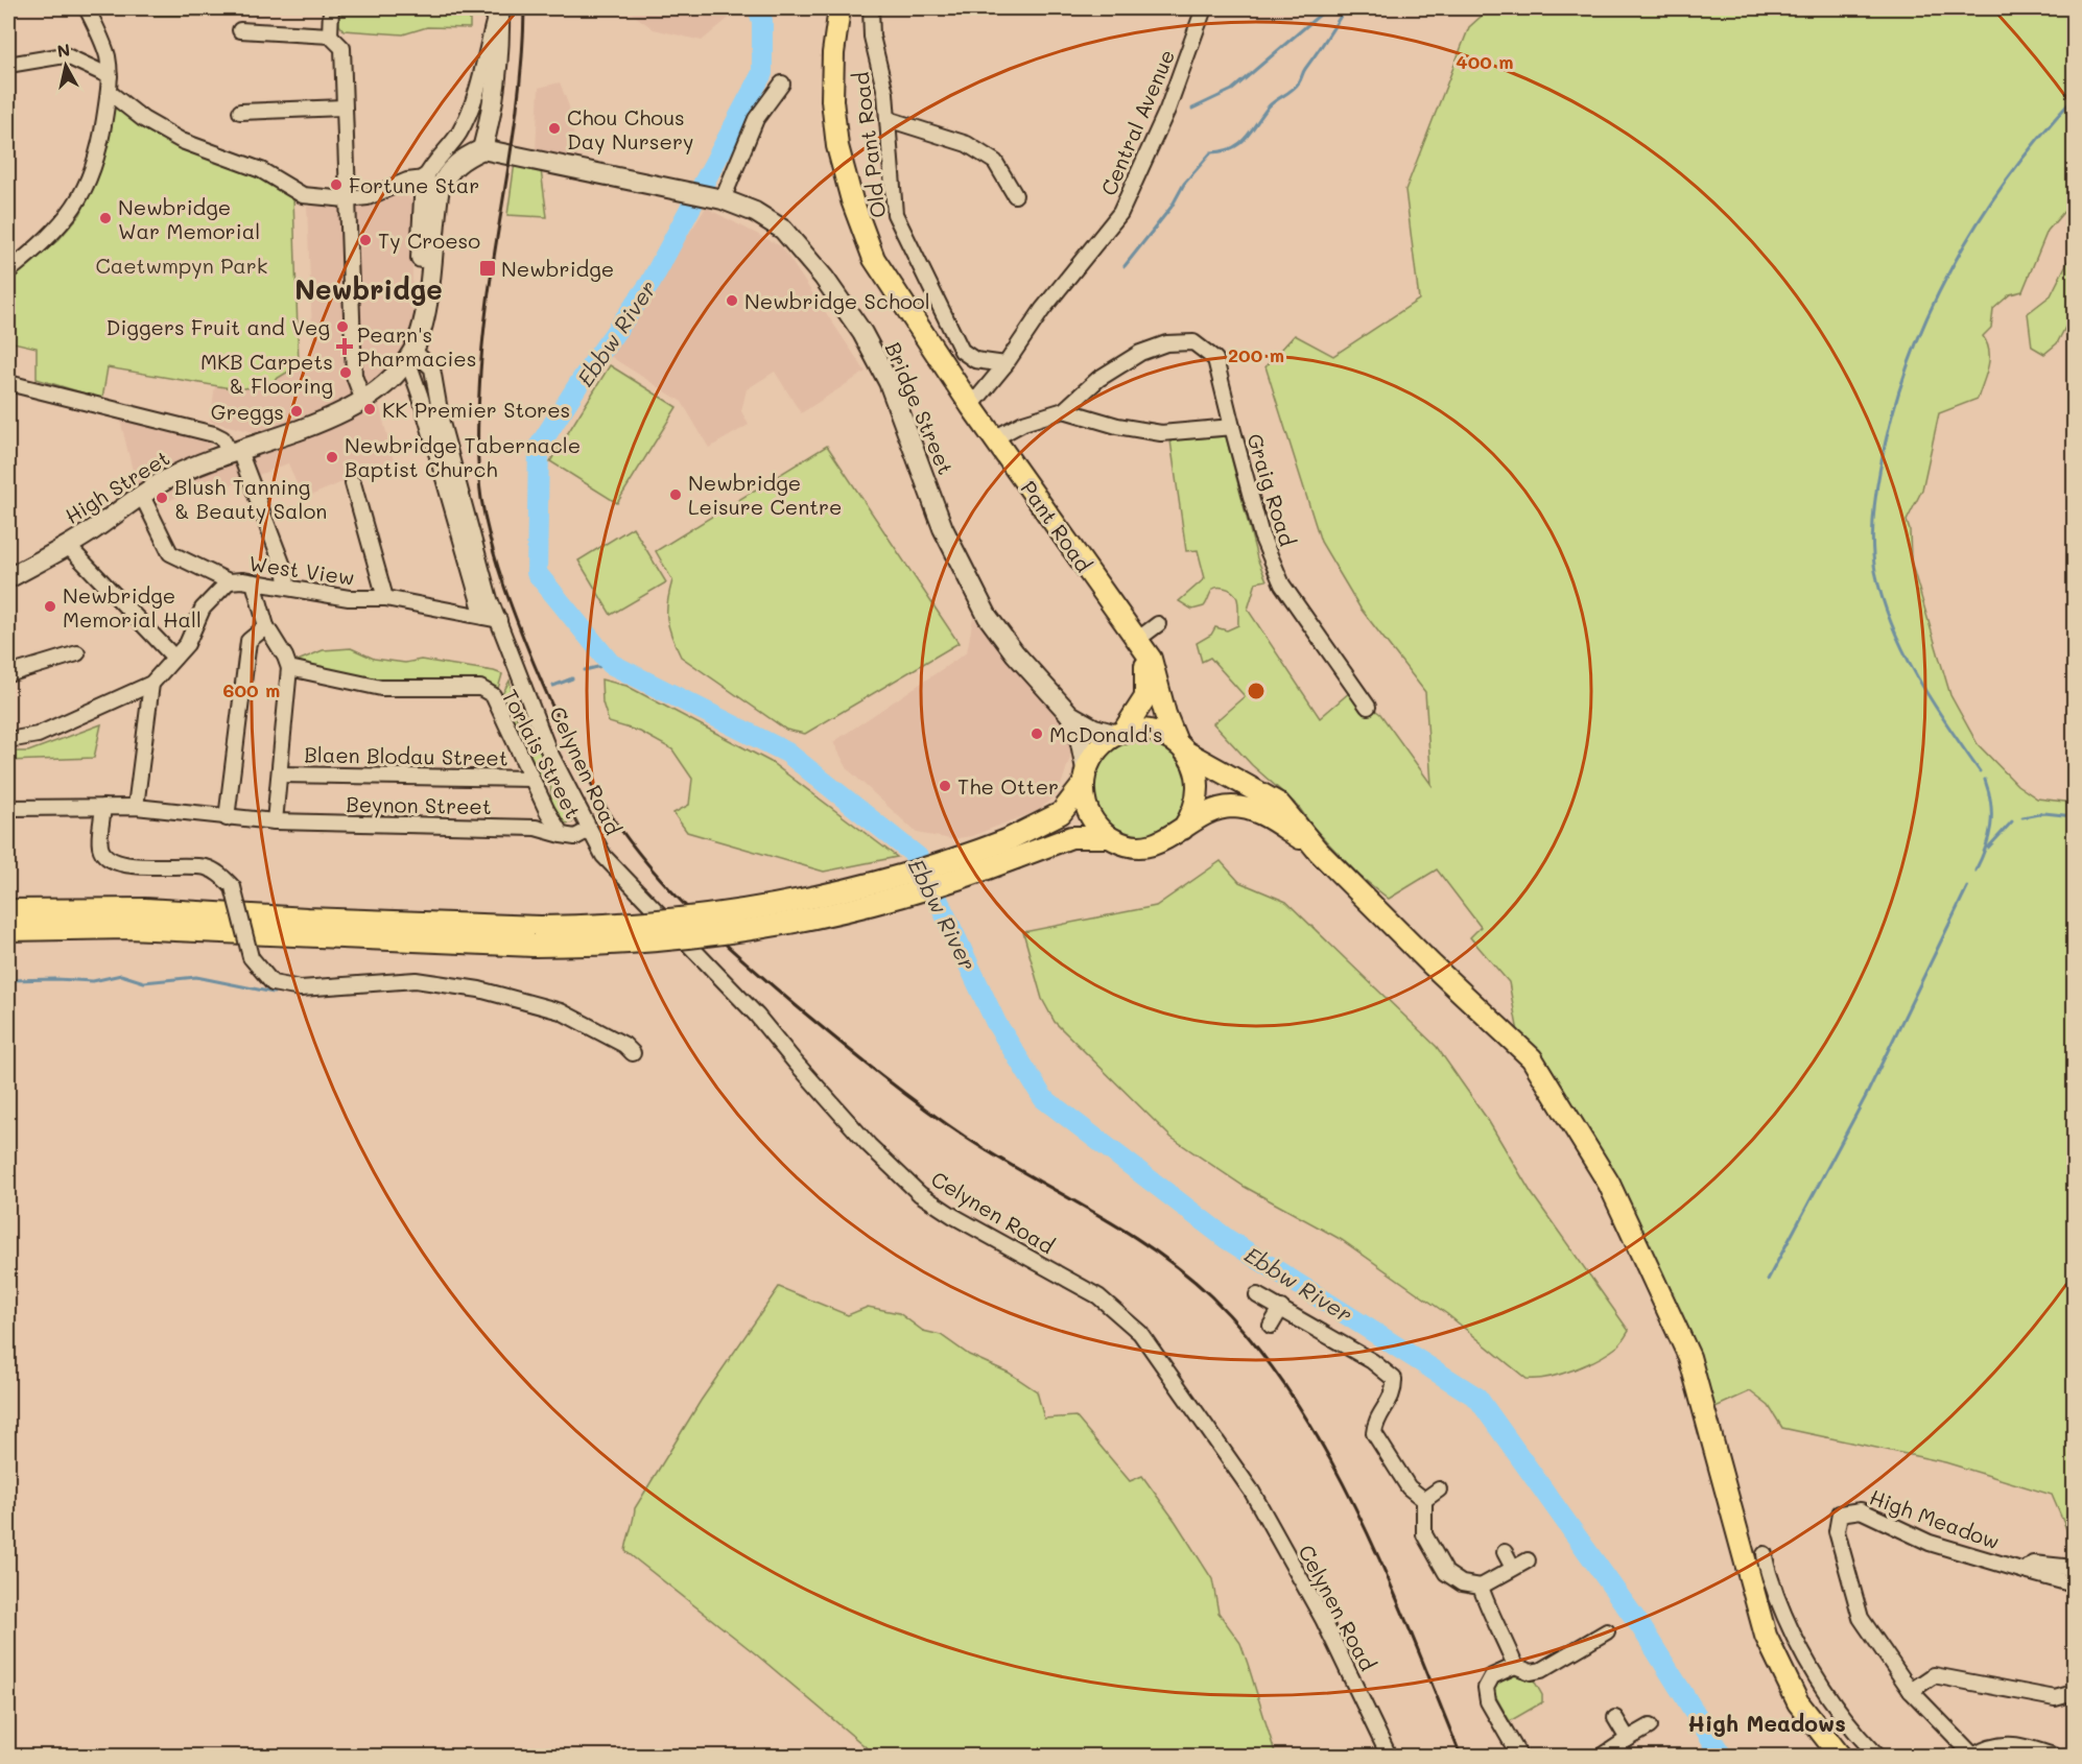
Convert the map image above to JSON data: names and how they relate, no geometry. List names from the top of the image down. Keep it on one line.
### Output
{"streets":{"main road":["Pant Road"],"street":["Central Avenue","Old Pant Road","Bridge Street","High Street","Graig Road","West View","Torlais Street","Blaen Blodau Street","Celynen Road","Beynon Street","High Meadow"]},"crossings":[["Central Avenue","Old Pant Road"],["Bridge Street","Pant Road"],["High Street","West View"],["High Street","Celynen Road"],["West View","Celynen Road"],["Torlais Street","Blaen Blodau Street"],["Torlais Street","Celynen Road"],["Torlais Street","Beynon Street"]],"districts":["Newbridge","High Meadows"],"water":["Ebbw River"],"parks":["Caetwmpyn Park"],"places":{"other":["Chou Chous Day Nursery","Fortune Star","Newbridge War Memorial","Ty Croeso","Newbridge School","Diggers Fruit and Veg","MKB Carpets & Flooring","KK Premier Stores","Greggs","Newbridge Tabernacle Baptist Church","Newbridge Leisure Centre","Blush Tanning & Beauty Salon","Newbridge Memorial Hall","McDonald's","The Otter"],"transit":["Newbridge"],"health":["Pearn's Pharmacies"]},"north":"top","rings":["400 m","200 m","600 m"]}
